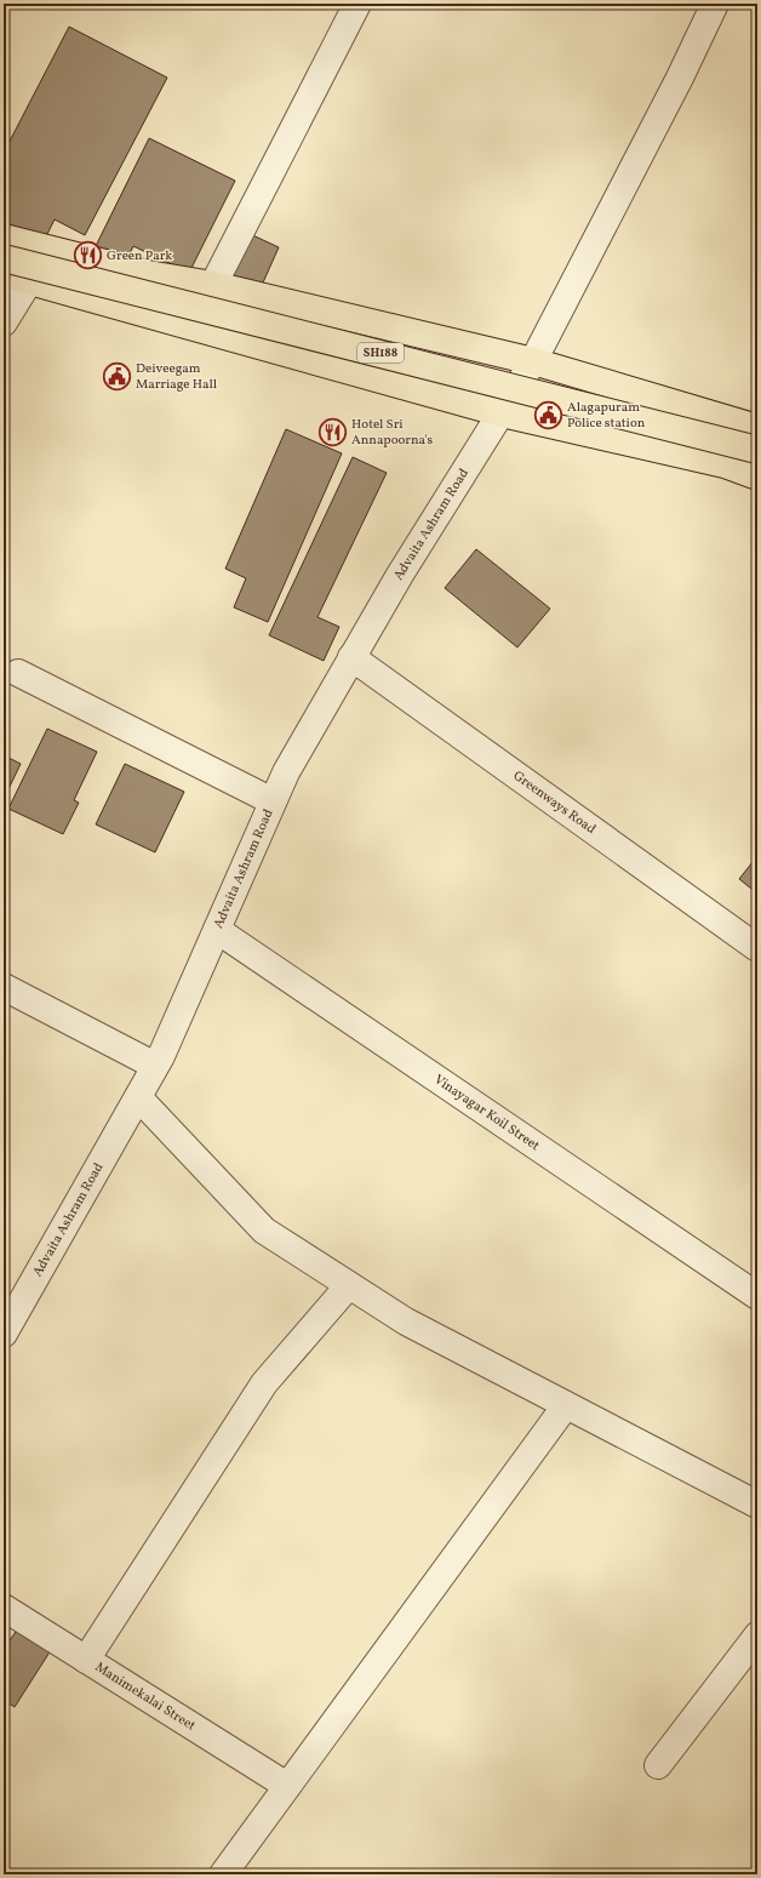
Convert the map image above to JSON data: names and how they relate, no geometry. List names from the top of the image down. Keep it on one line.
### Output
{"streets":{"main road":["SH188"],"street":["Advaita Ashram Road","Greenways Road","Vinayagar Koil Street","Manimekalai Street"]},"crossings":[["Advaita Ashram Road","Greenways Road"],["Advaita Ashram Road","Vinayagar Koil Street"]],"places":{"restaurant":["Green Park","Hotel Sri Annapoorna's"],"public building":["Deiveegam Marriage Hall","Alagapuram Police station"]}}
